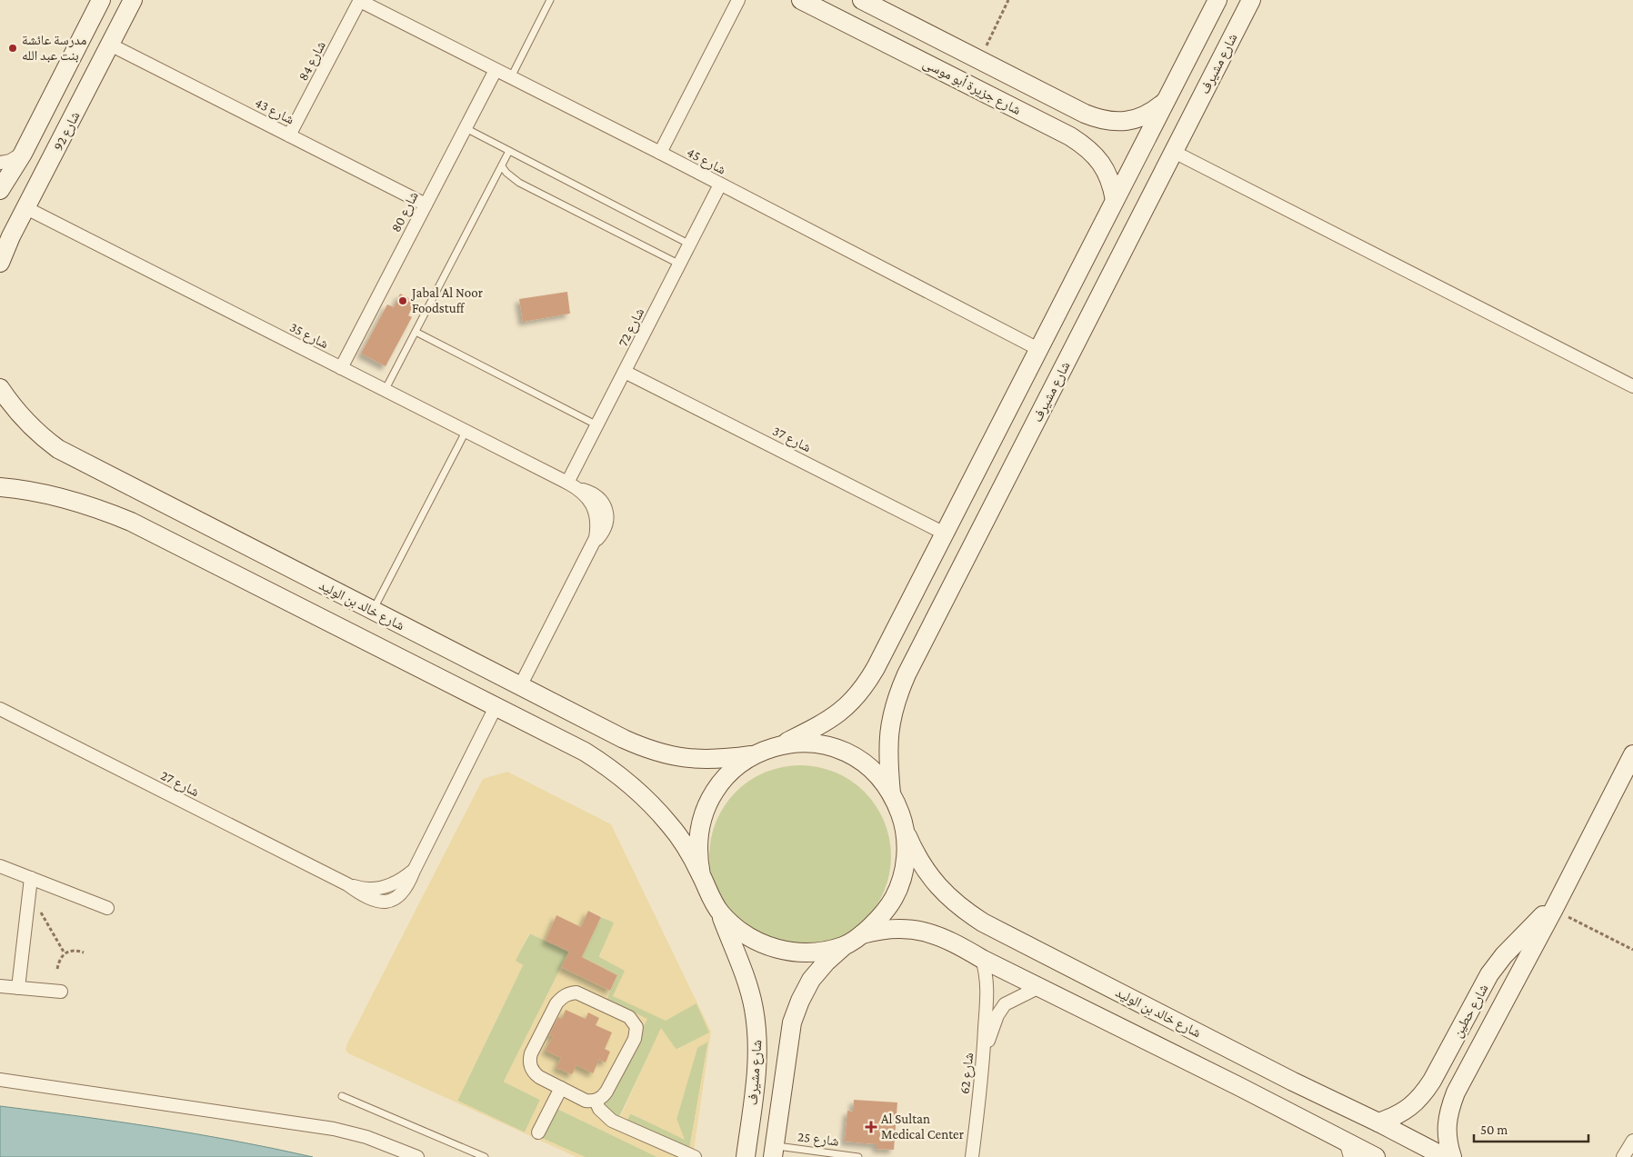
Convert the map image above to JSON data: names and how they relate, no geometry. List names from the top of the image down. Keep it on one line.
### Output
{"streets":{"main road":["شارع مشيرف","شارع جزيرة أبو موسى","شارع 92","شارع خالد بن الوليد","شارع حطين"],"street":["شارع 84","شارع 43","شارع 45","شارع 80","شارع 72","شارع 35","شارع 37","شارع 27","شارع 62"],"lane":["شارع 25"]},"crossings":[["شارع 84","شارع 43"],["شارع 84","شارع 45"],["شارع مشيرف","شارع خالد بن الوليد"],["شارع مشيرف","شارع 25"],["شارع 43","شارع 92"],["شارع 43","شارع 80"],["شارع 92","شارع 35"],["شارع 45","شارع 80"],["شارع 45","شارع 72"],["شارع 80","شارع 35"],["شارع 72","شارع 35"],["شارع 72","شارع 37"],["شارع خالد بن الوليد","شارع حطين"]],"places":{"other":["مدرسة عائشة بنت عبد الله","Jabal Al Noor Foodstuff"],"health":["Al Sultan Medical Center"]},"scale_bar":"50 m"}
